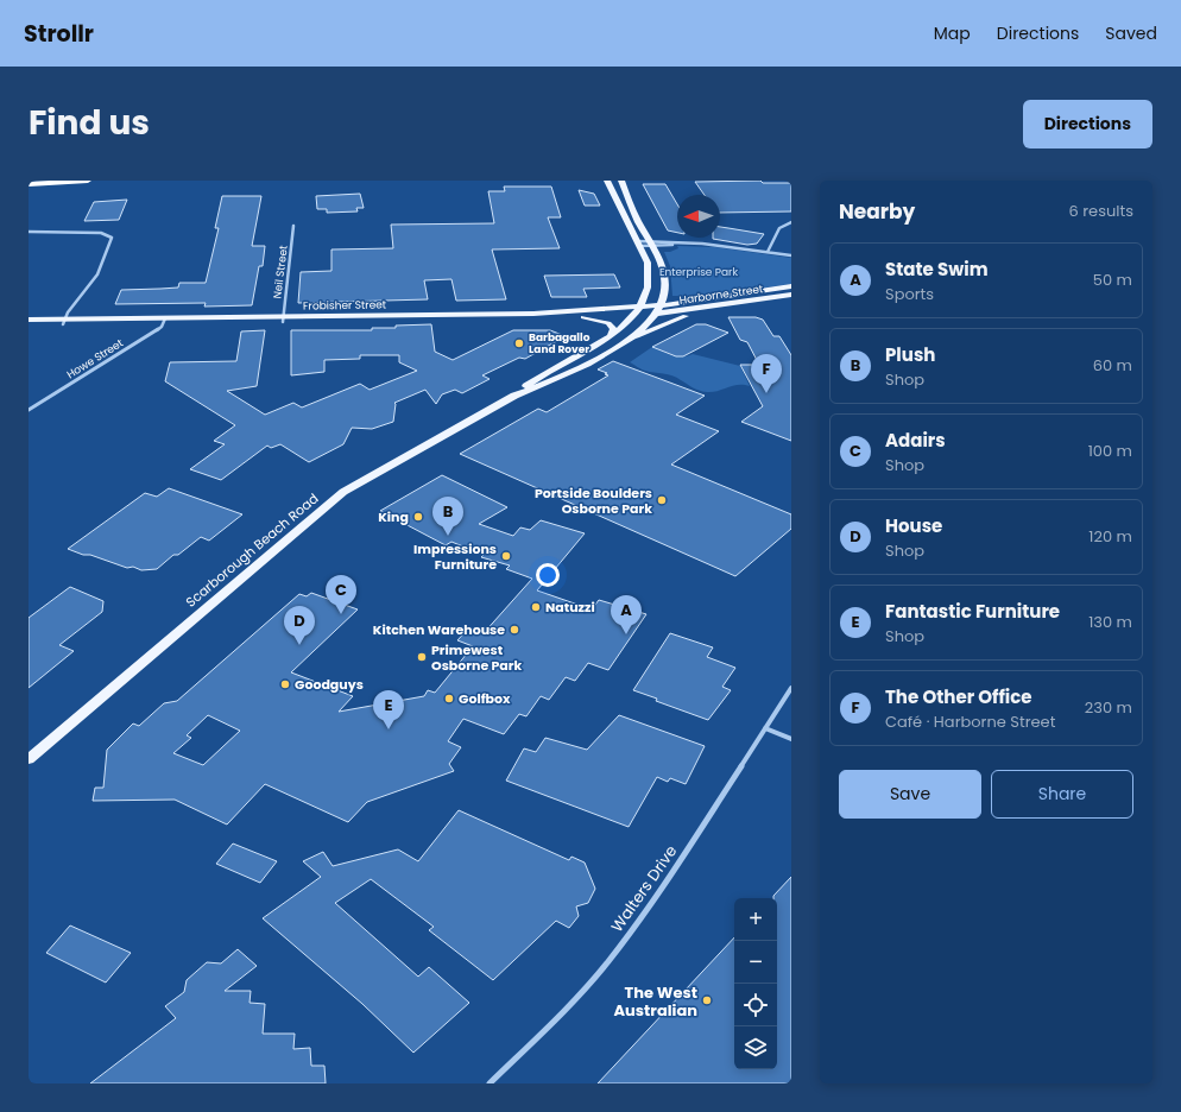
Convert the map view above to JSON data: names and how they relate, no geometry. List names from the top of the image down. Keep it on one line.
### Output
{"streets":{"main road":["Harborne Street","Frobisher Street","Scarborough Beach Road"],"street":["Neil Street","Howe Street","Walters Drive"]},"crossings":[["Neil Street","Frobisher Street"],["Harborne Street","Frobisher Street"],["Harborne Street","Scarborough Beach Road"],["Frobisher Street","Howe Street"],["Frobisher Street","Scarborough Beach Road"]],"parks":["Enterprise Park"],"places":["Barbagallo Land Rover","Portside Boulders Osborne Park","King","Impressions Furniture","Natuzzi","Kitchen Warehouse","Primewest Osborne Park","Goodguys","Golfbox","The West Australian"],"north":"left","page":{"header":"Strollr","nav":["Map","Directions","Saved"],"title":"Find us","buttons":["Directions",["Save","Share"]],"heading":["Nearby","6 results"],"list":[{"mark":"A","name":"State Swim","note":"Sports","value":"50 m"},{"mark":"B","name":"Plush","note":"Shop","value":"60 m"},{"mark":"C","name":"Adairs","note":"Shop","value":"100 m"},{"mark":"D","name":"House","note":"Shop","value":"120 m"},{"mark":"E","name":"Fantastic Furniture","note":"Shop","value":"130 m"},{"mark":"F","name":"The Other Office","note":"Café · Harborne Street","value":"230 m"}],"pins":["F","B","C","A","D","E"],"map_buttons":["+","−"]}}
